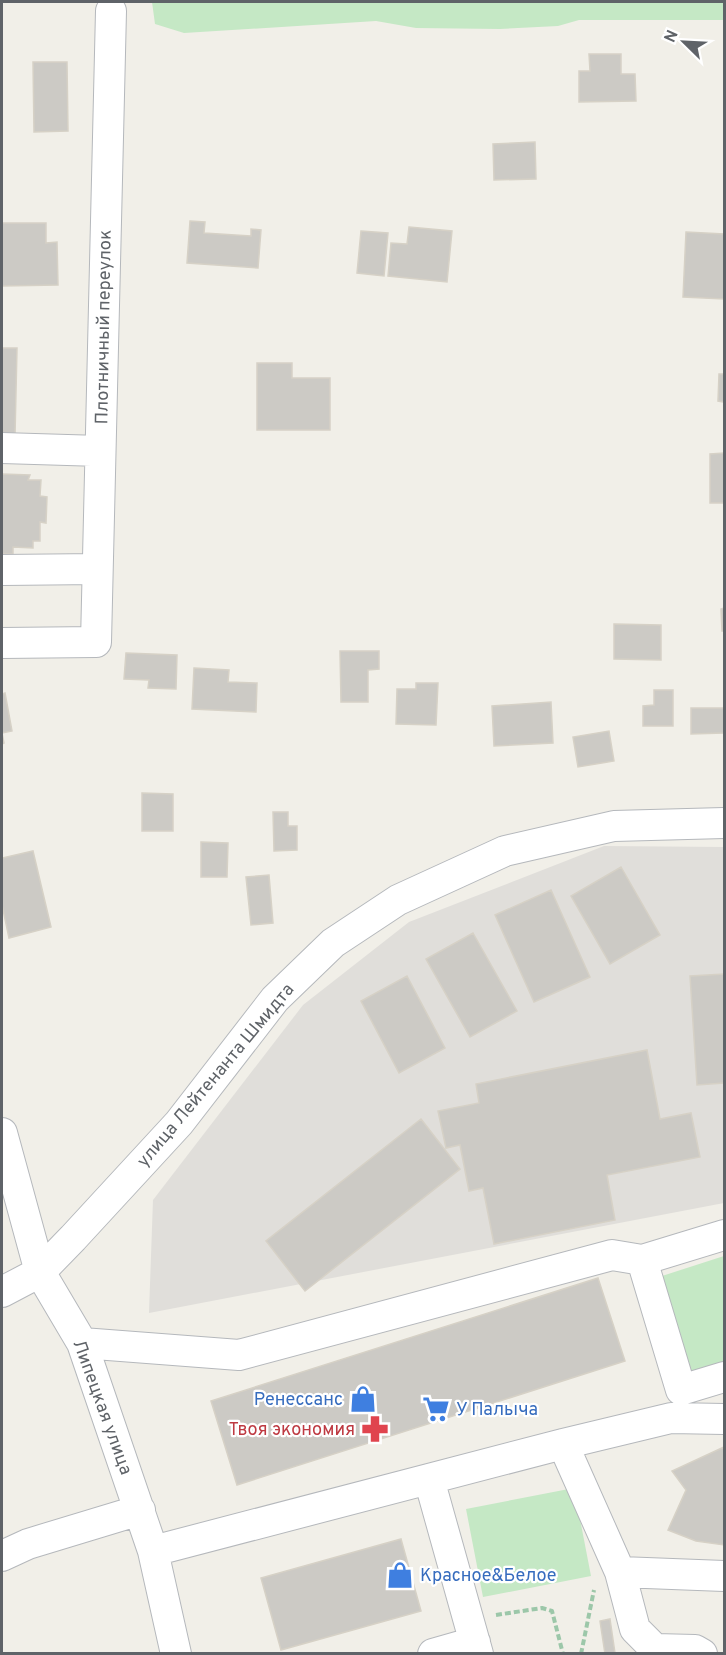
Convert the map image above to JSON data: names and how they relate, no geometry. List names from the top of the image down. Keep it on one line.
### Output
{"streets":{"street":["Плотничный переулок","улица Лейтенанта Шмидта","Липецкая улица"]},"crossings":[["улица Лейтенанта Шмидта","Липецкая улица"]],"places":{"shop":["Ренессанс","Красное&Белое"],"supermarket":["У Палыча"],"pharmacy":["Твоя экономия"]},"north":"top left"}
